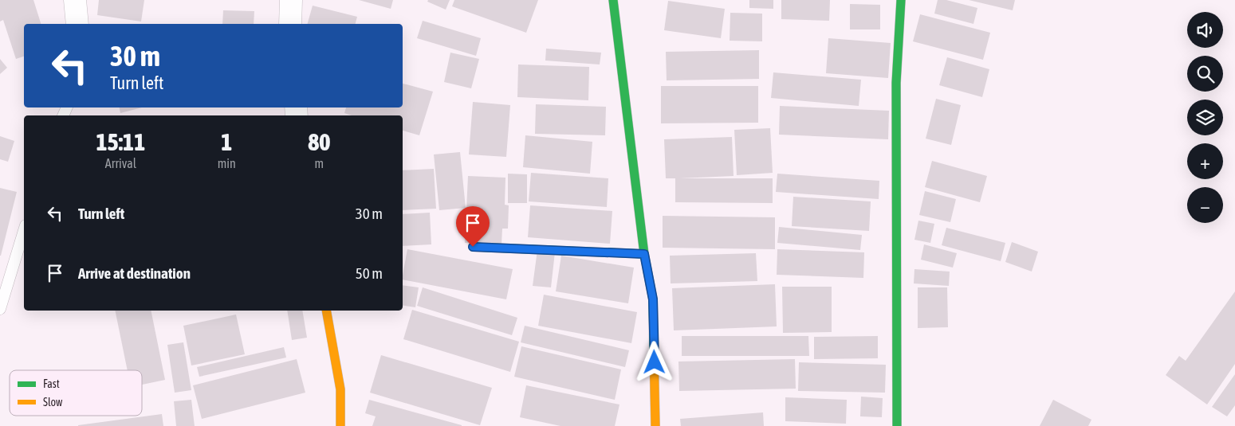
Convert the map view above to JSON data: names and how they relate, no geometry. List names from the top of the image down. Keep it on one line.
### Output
{"legend":["Fast","Slow"],"page":{"map_buttons":["+","−"],"turn":["30 m","Turn left"],"eta":["15:11","Arrival","1","min","80","m"],"list":[{"name":"Turn left","value":"30 m"},{"name":"Arrive at destination","value":"50 m"}]}}
